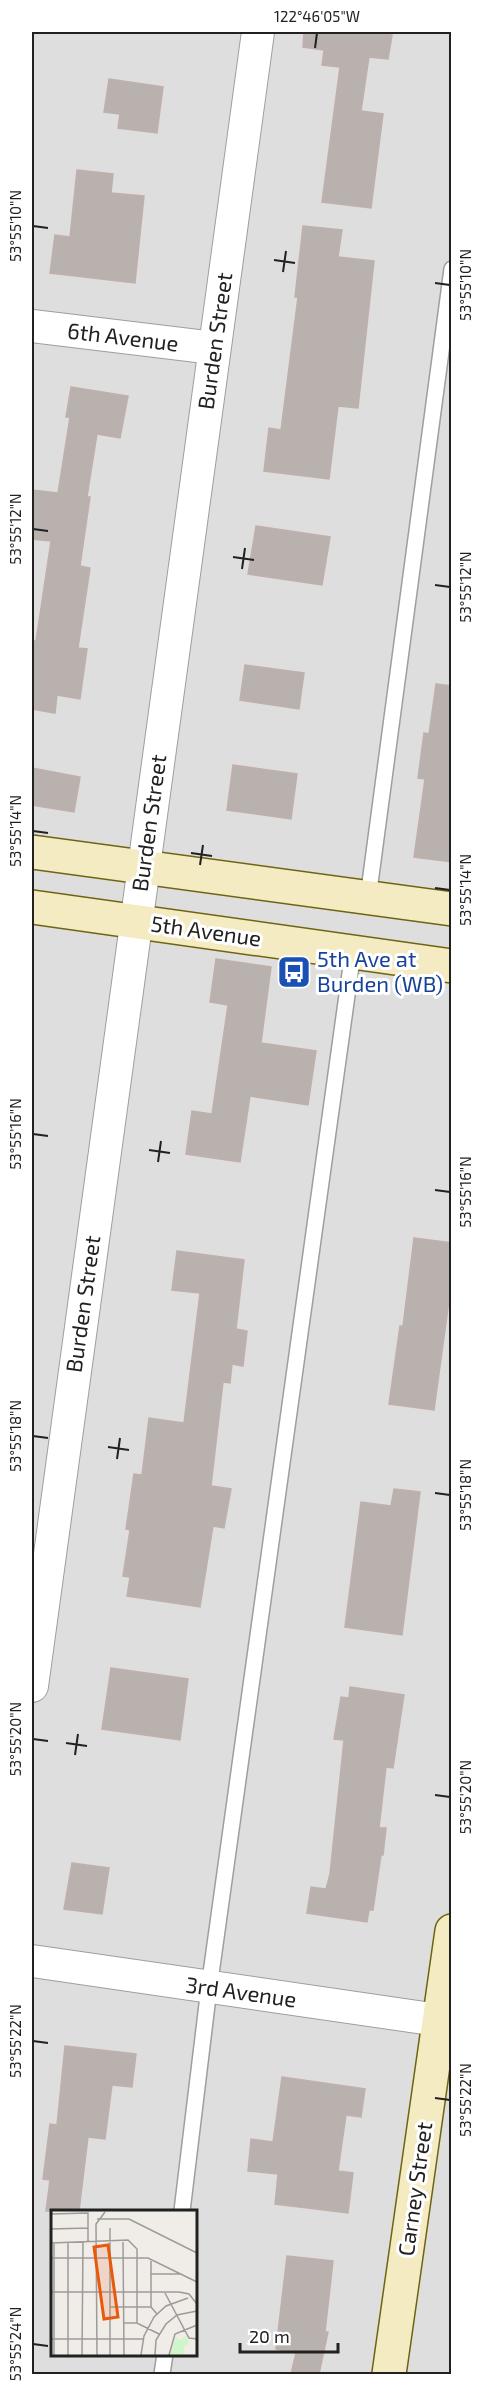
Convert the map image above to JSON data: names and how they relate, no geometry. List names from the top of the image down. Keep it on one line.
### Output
{"streets":{"main road":["5th Avenue","Carney Street"],"street":["6th Avenue","Burden Street","3rd Avenue"]},"crossings":[["6th Avenue","Burden Street"],["Burden Street","5th Avenue"],["3rd Avenue","Carney Street"]],"places":{"bus stop":["5th Ave at Burden (WB)"]},"scale_bar":"20 m","coordinates":["122°46'05\"W","53°55'10\"N","53°55'12\"N","53°55'14\"N","53°55'16\"N","53°55'18\"N","53°55'20\"N","53°55'22\"N","53°55'24\"N"]}
